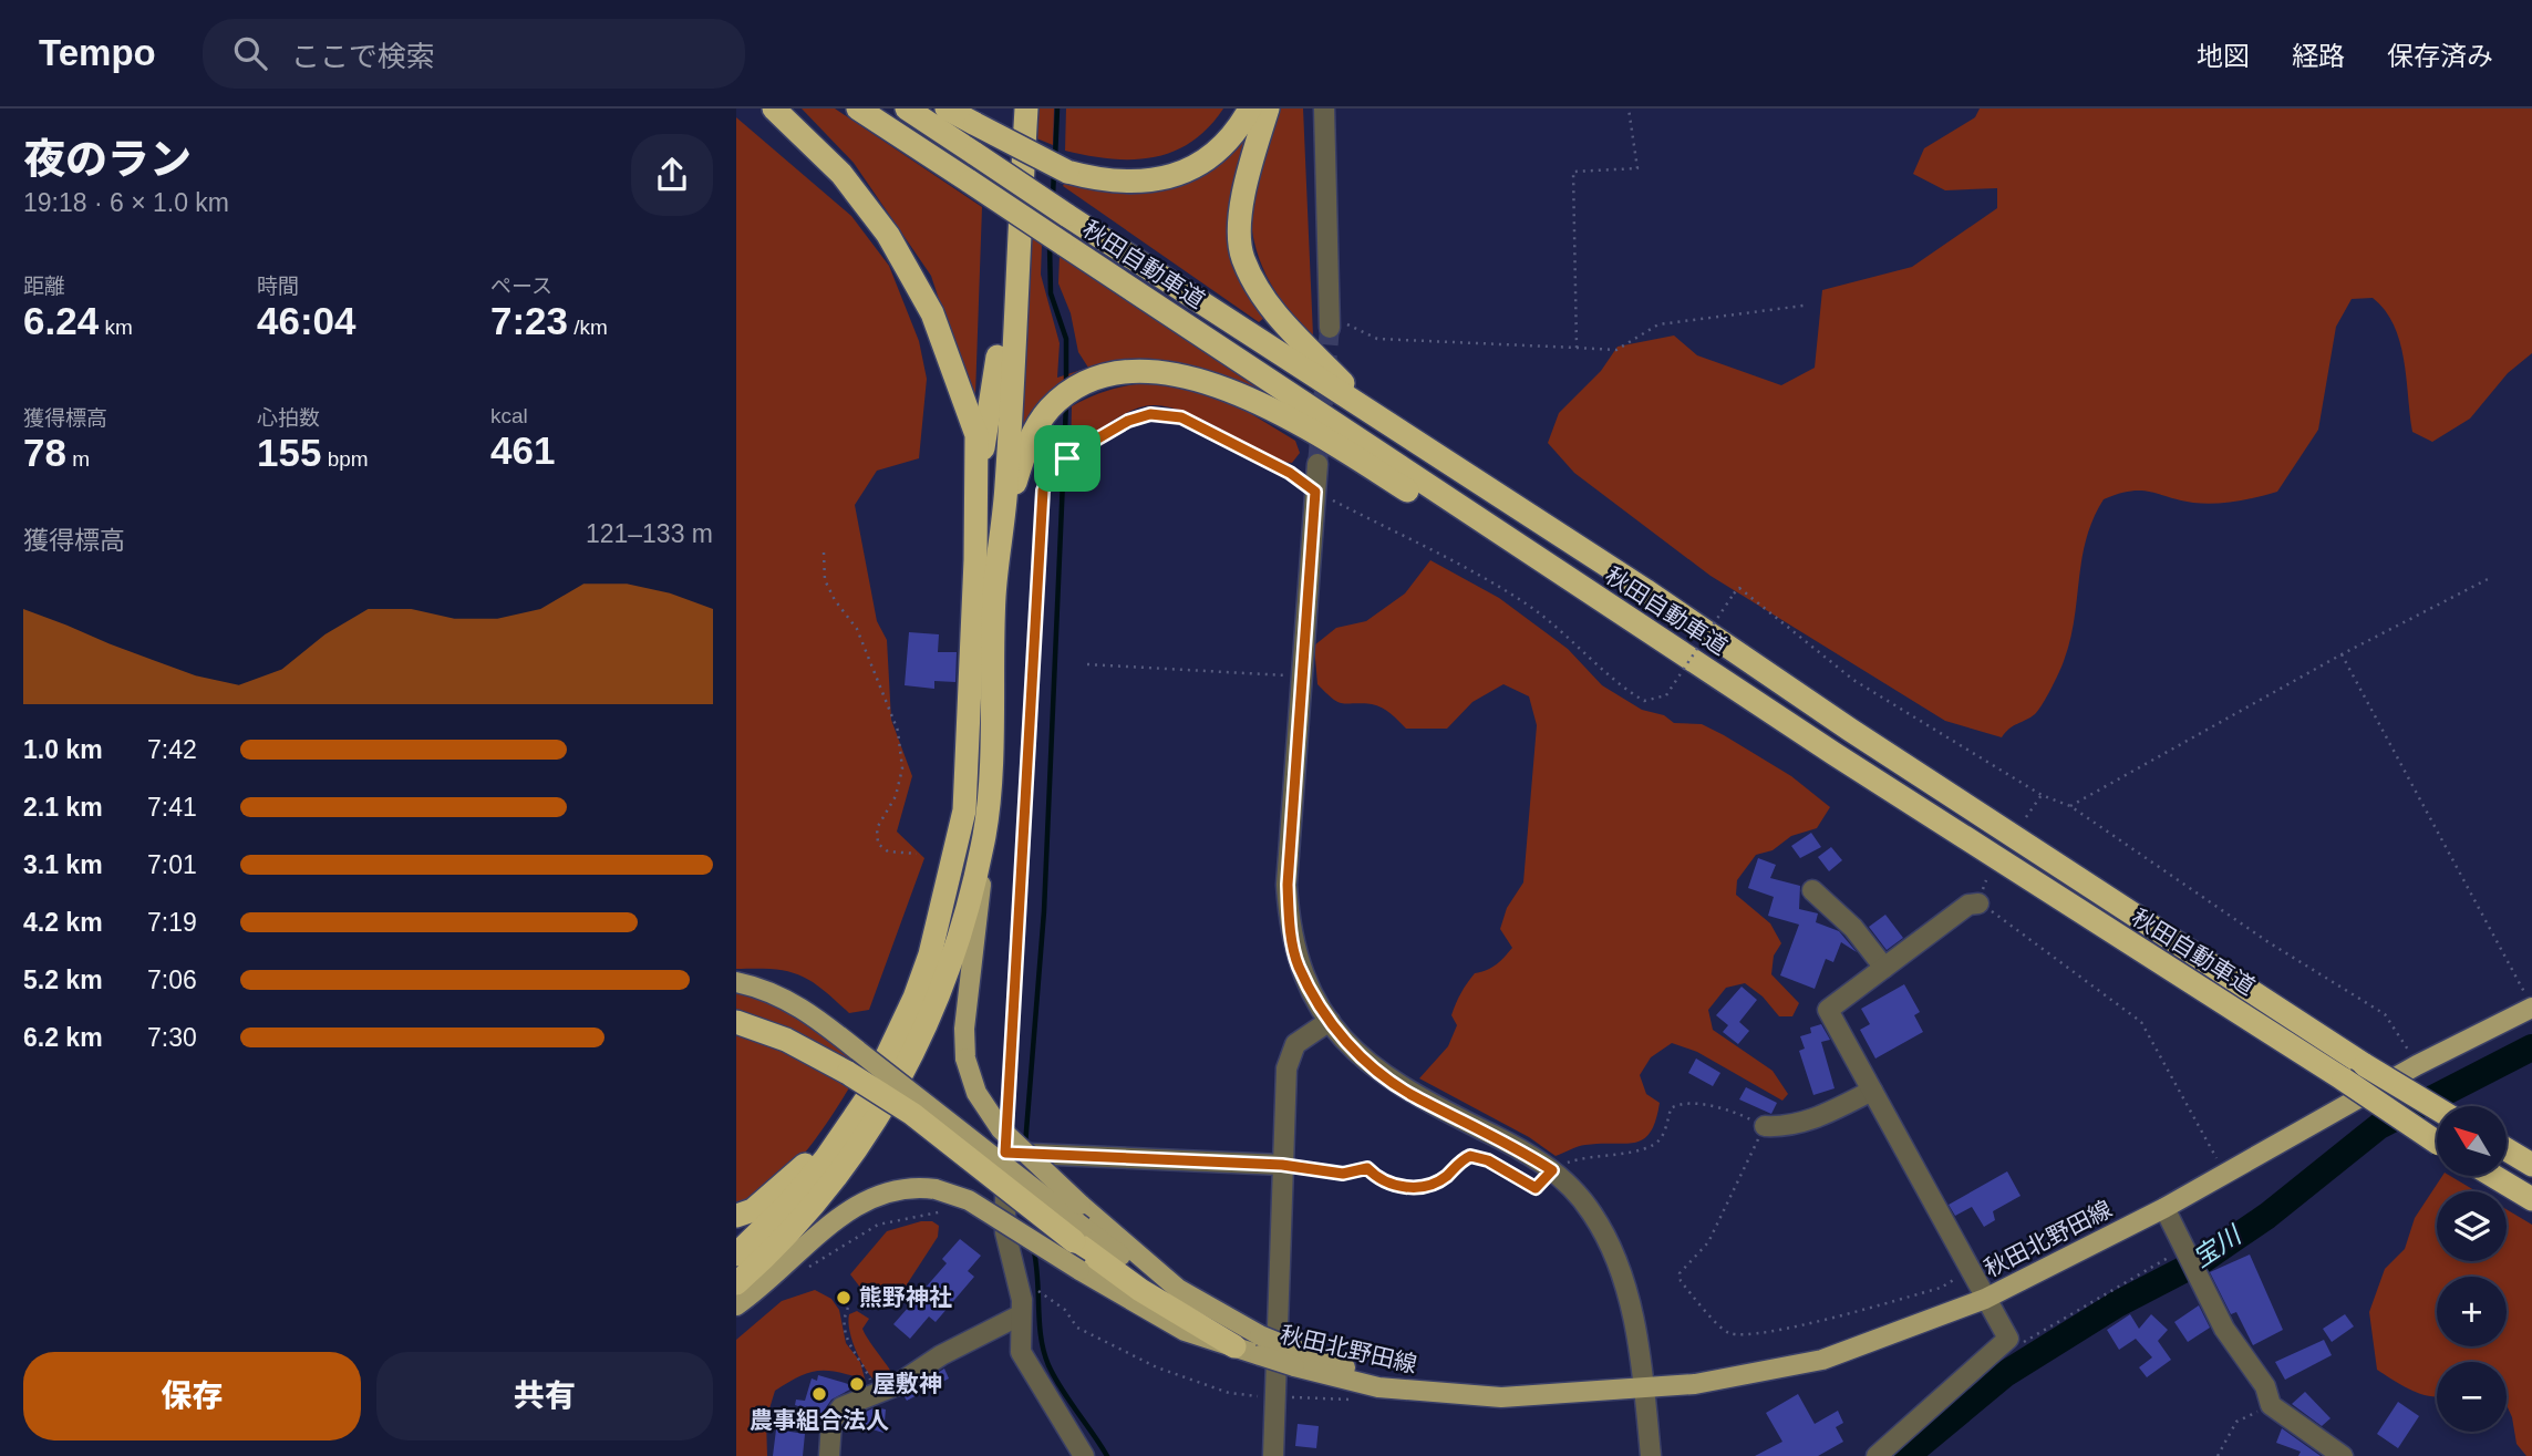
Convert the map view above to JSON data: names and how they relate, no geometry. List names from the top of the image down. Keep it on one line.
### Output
{"streets":{"highway":["秋田自動車道"],"main road":["秋田北野田線"]},"water":["宝川"],"places":["熊野神社","屋敷神","農事組合法人"],"north":"top left","page":{"header":"Tempo","search":"ここで検索","nav":["地図","経路","保存済み"],"heading":["夜のラン","19:18 · 6 × 1.0 km"],"stats":[["距離","6.24 km"],["時間","46:04"],["ペース","7:23 /km"],["獲得標高","78 m"],["心拍数","155 bpm"],["kcal","461"]],"chart":["獲得標高","121–133 m"],"list":[{"name":"1.0 km","note":"7:42"},{"name":"2.1 km","note":"7:41"},{"name":"3.1 km","note":"7:01"},{"name":"4.2 km","note":"7:19"},{"name":"5.2 km","note":"7:06"},{"name":"6.2 km","note":"7:30"}],"map_buttons":["+","−"],"buttons":["保存","共有"]}}
